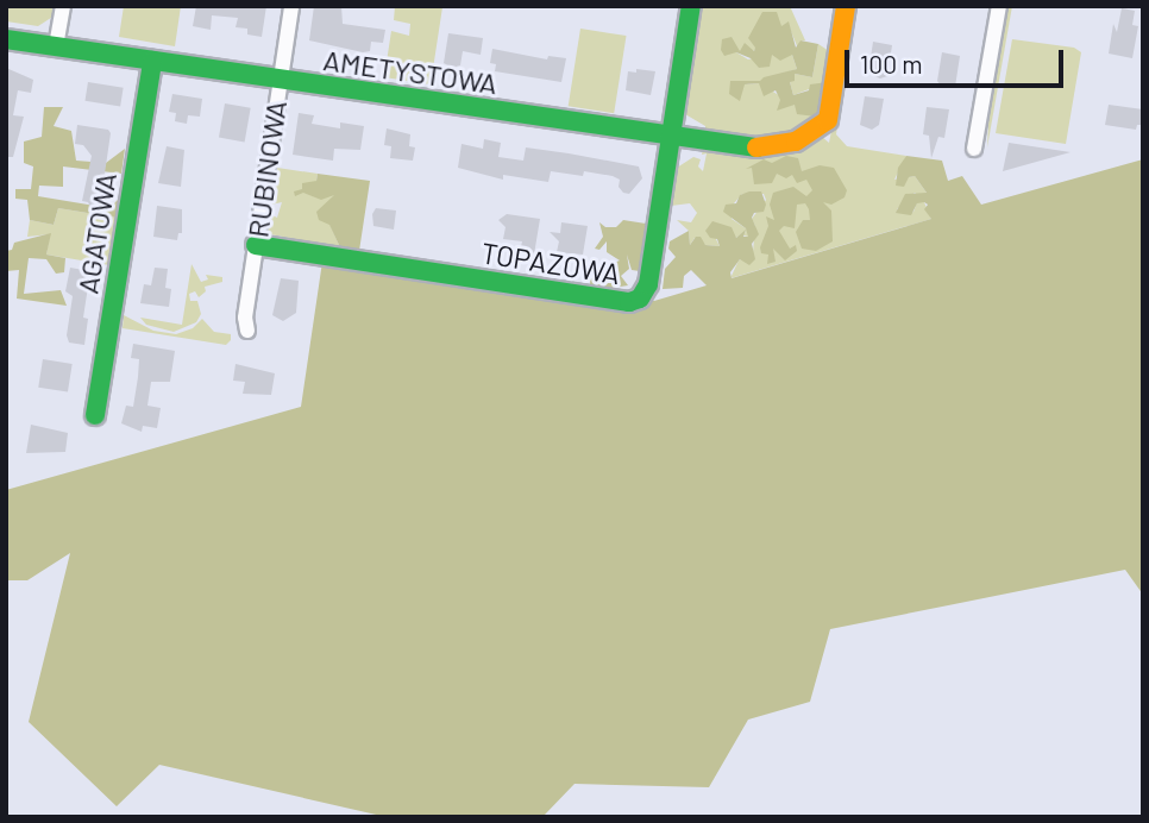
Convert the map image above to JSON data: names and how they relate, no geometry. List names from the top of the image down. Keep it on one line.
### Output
{"streets":{"street":["AMETYSTOWA","RUBINOWA","AGATOWA","TOPAZOWA"]},"crossings":[["AMETYSTOWA","RUBINOWA"],["AMETYSTOWA","AGATOWA"],["AMETYSTOWA","TOPAZOWA"],["RUBINOWA","TOPAZOWA"]],"scale_bar":"100 m"}
